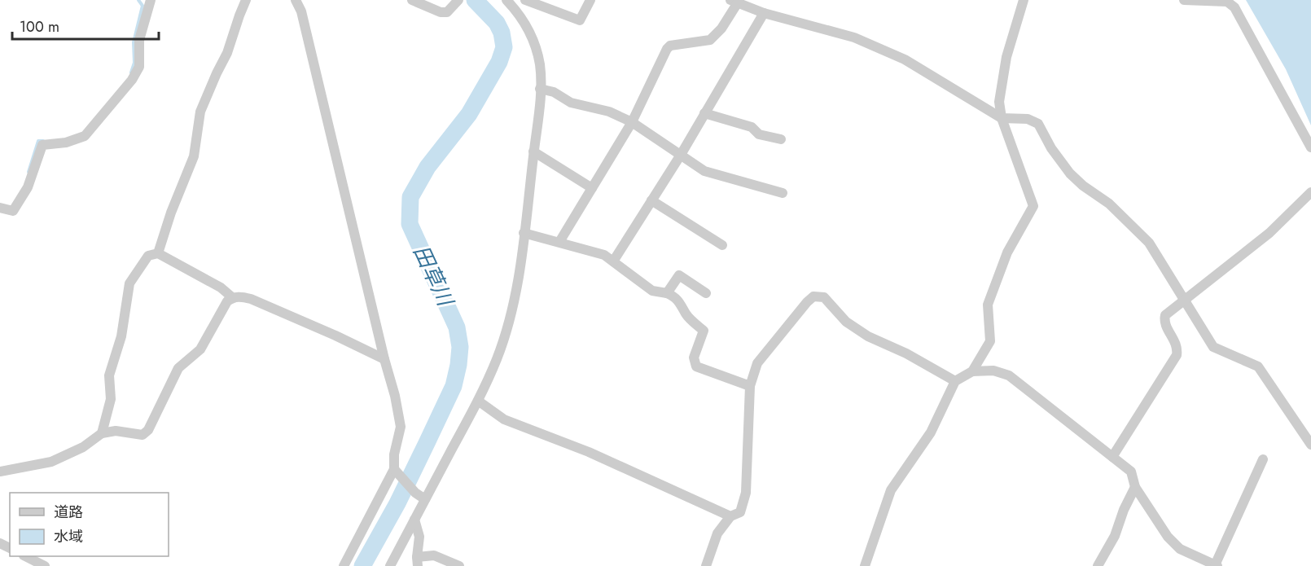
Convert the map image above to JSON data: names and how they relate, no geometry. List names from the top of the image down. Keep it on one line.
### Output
{"water":["田草川"],"legend":["道路","水域"],"scale_bar":"100 m"}
